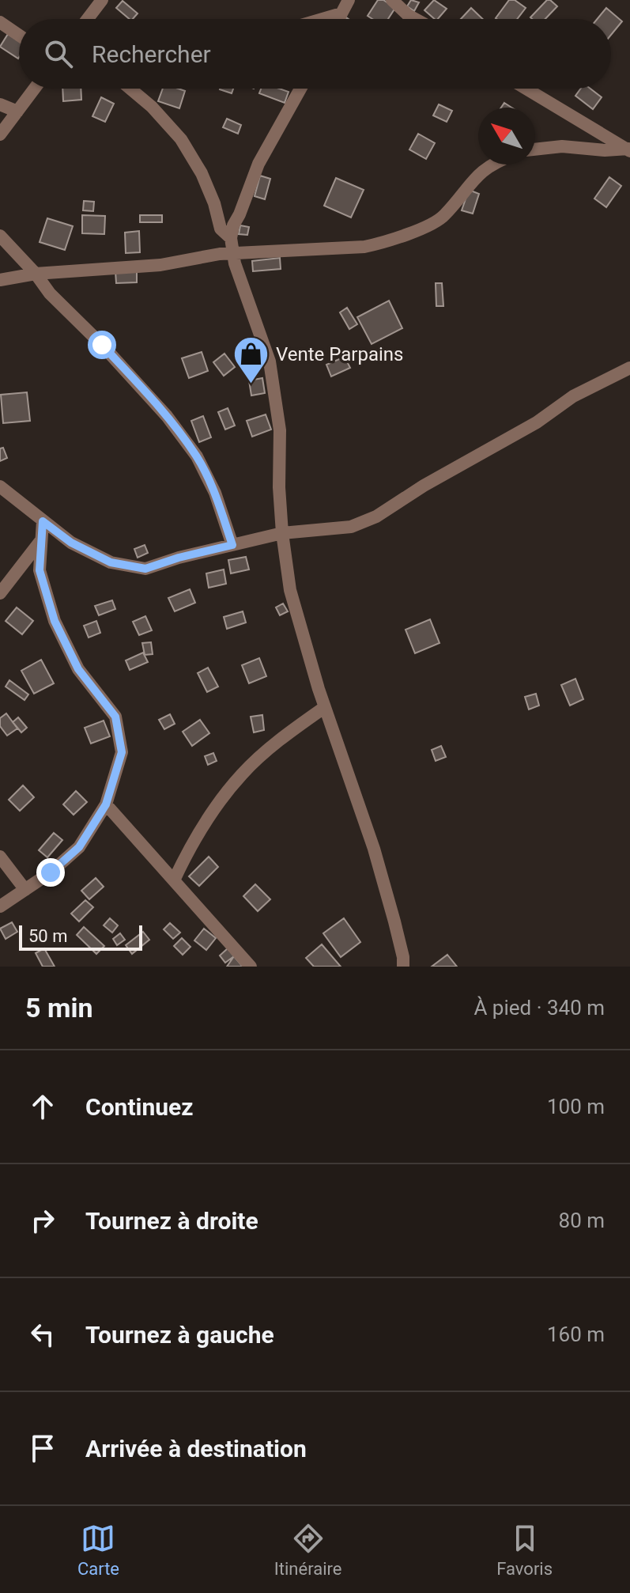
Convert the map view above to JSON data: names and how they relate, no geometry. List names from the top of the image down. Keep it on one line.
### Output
{"places":{"shop":["Vente Parpains"]},"scale_bar":"50 m","north":"top left","page":{"search":"Rechercher","scale":"50 m","heading":["5 min","À pied · 340 m"],"list":[["Continuez","100 m"],["Tournez à droite","80 m"],["Tournez à gauche","160 m"],"Arrivée à destination"],"nav":["Carte","Itinéraire","Favoris"]}}
